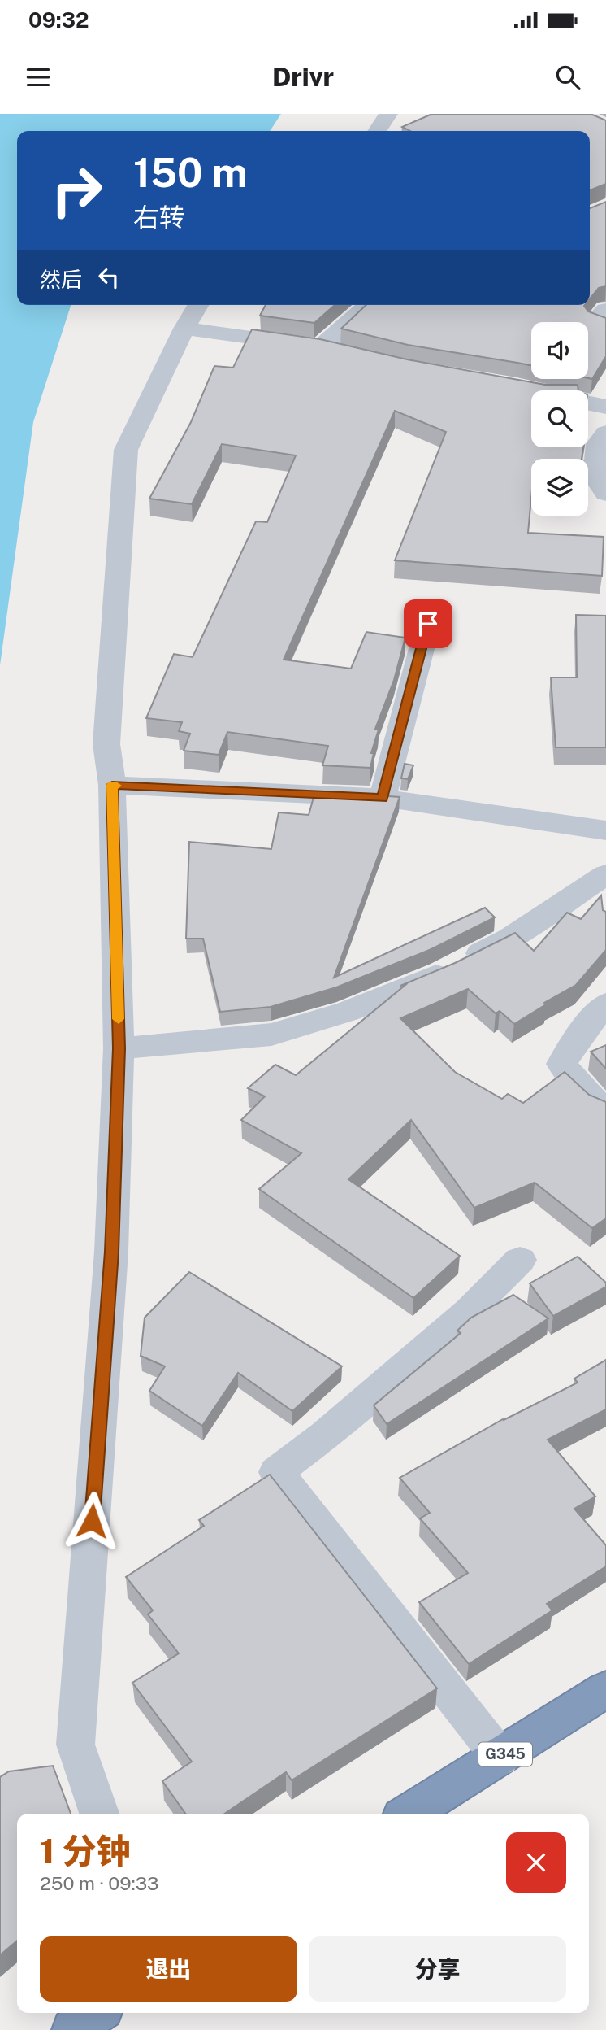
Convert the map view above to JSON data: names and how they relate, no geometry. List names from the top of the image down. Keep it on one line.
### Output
{"streets":{"highway":["G345"]},"page":{"status":"09:32","header":"Drivr","turn":["150 m","右转"],"then":"然后","heading":["1 分钟","250 m · 09:33"],"buttons":["退出","分享"]}}
